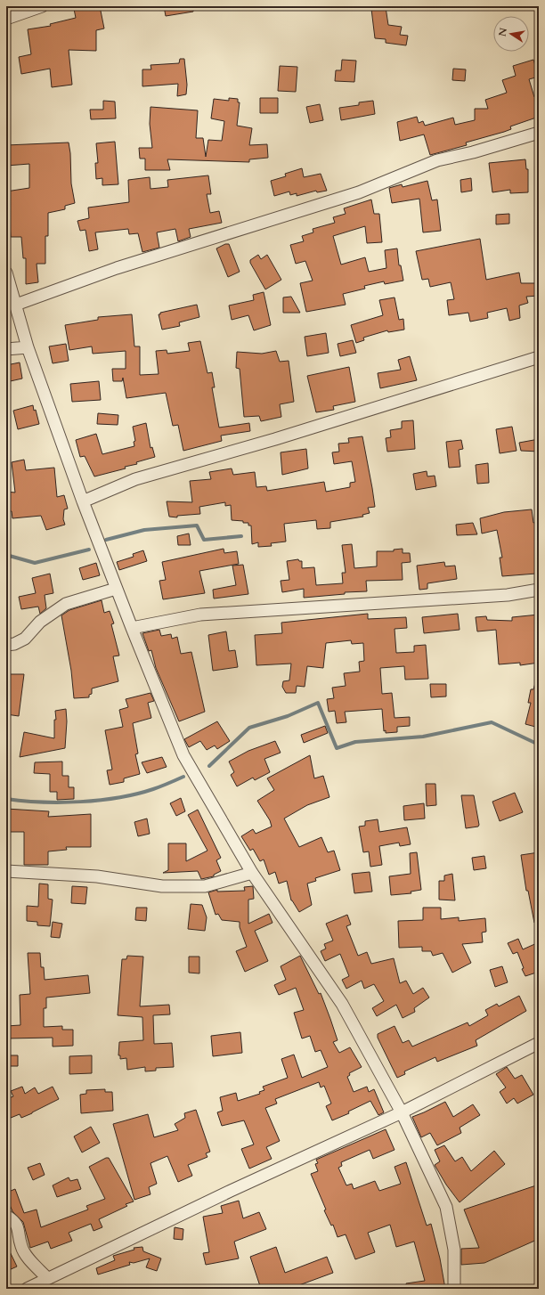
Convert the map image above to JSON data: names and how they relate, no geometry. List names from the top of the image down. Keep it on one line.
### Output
{"north":"left"}
